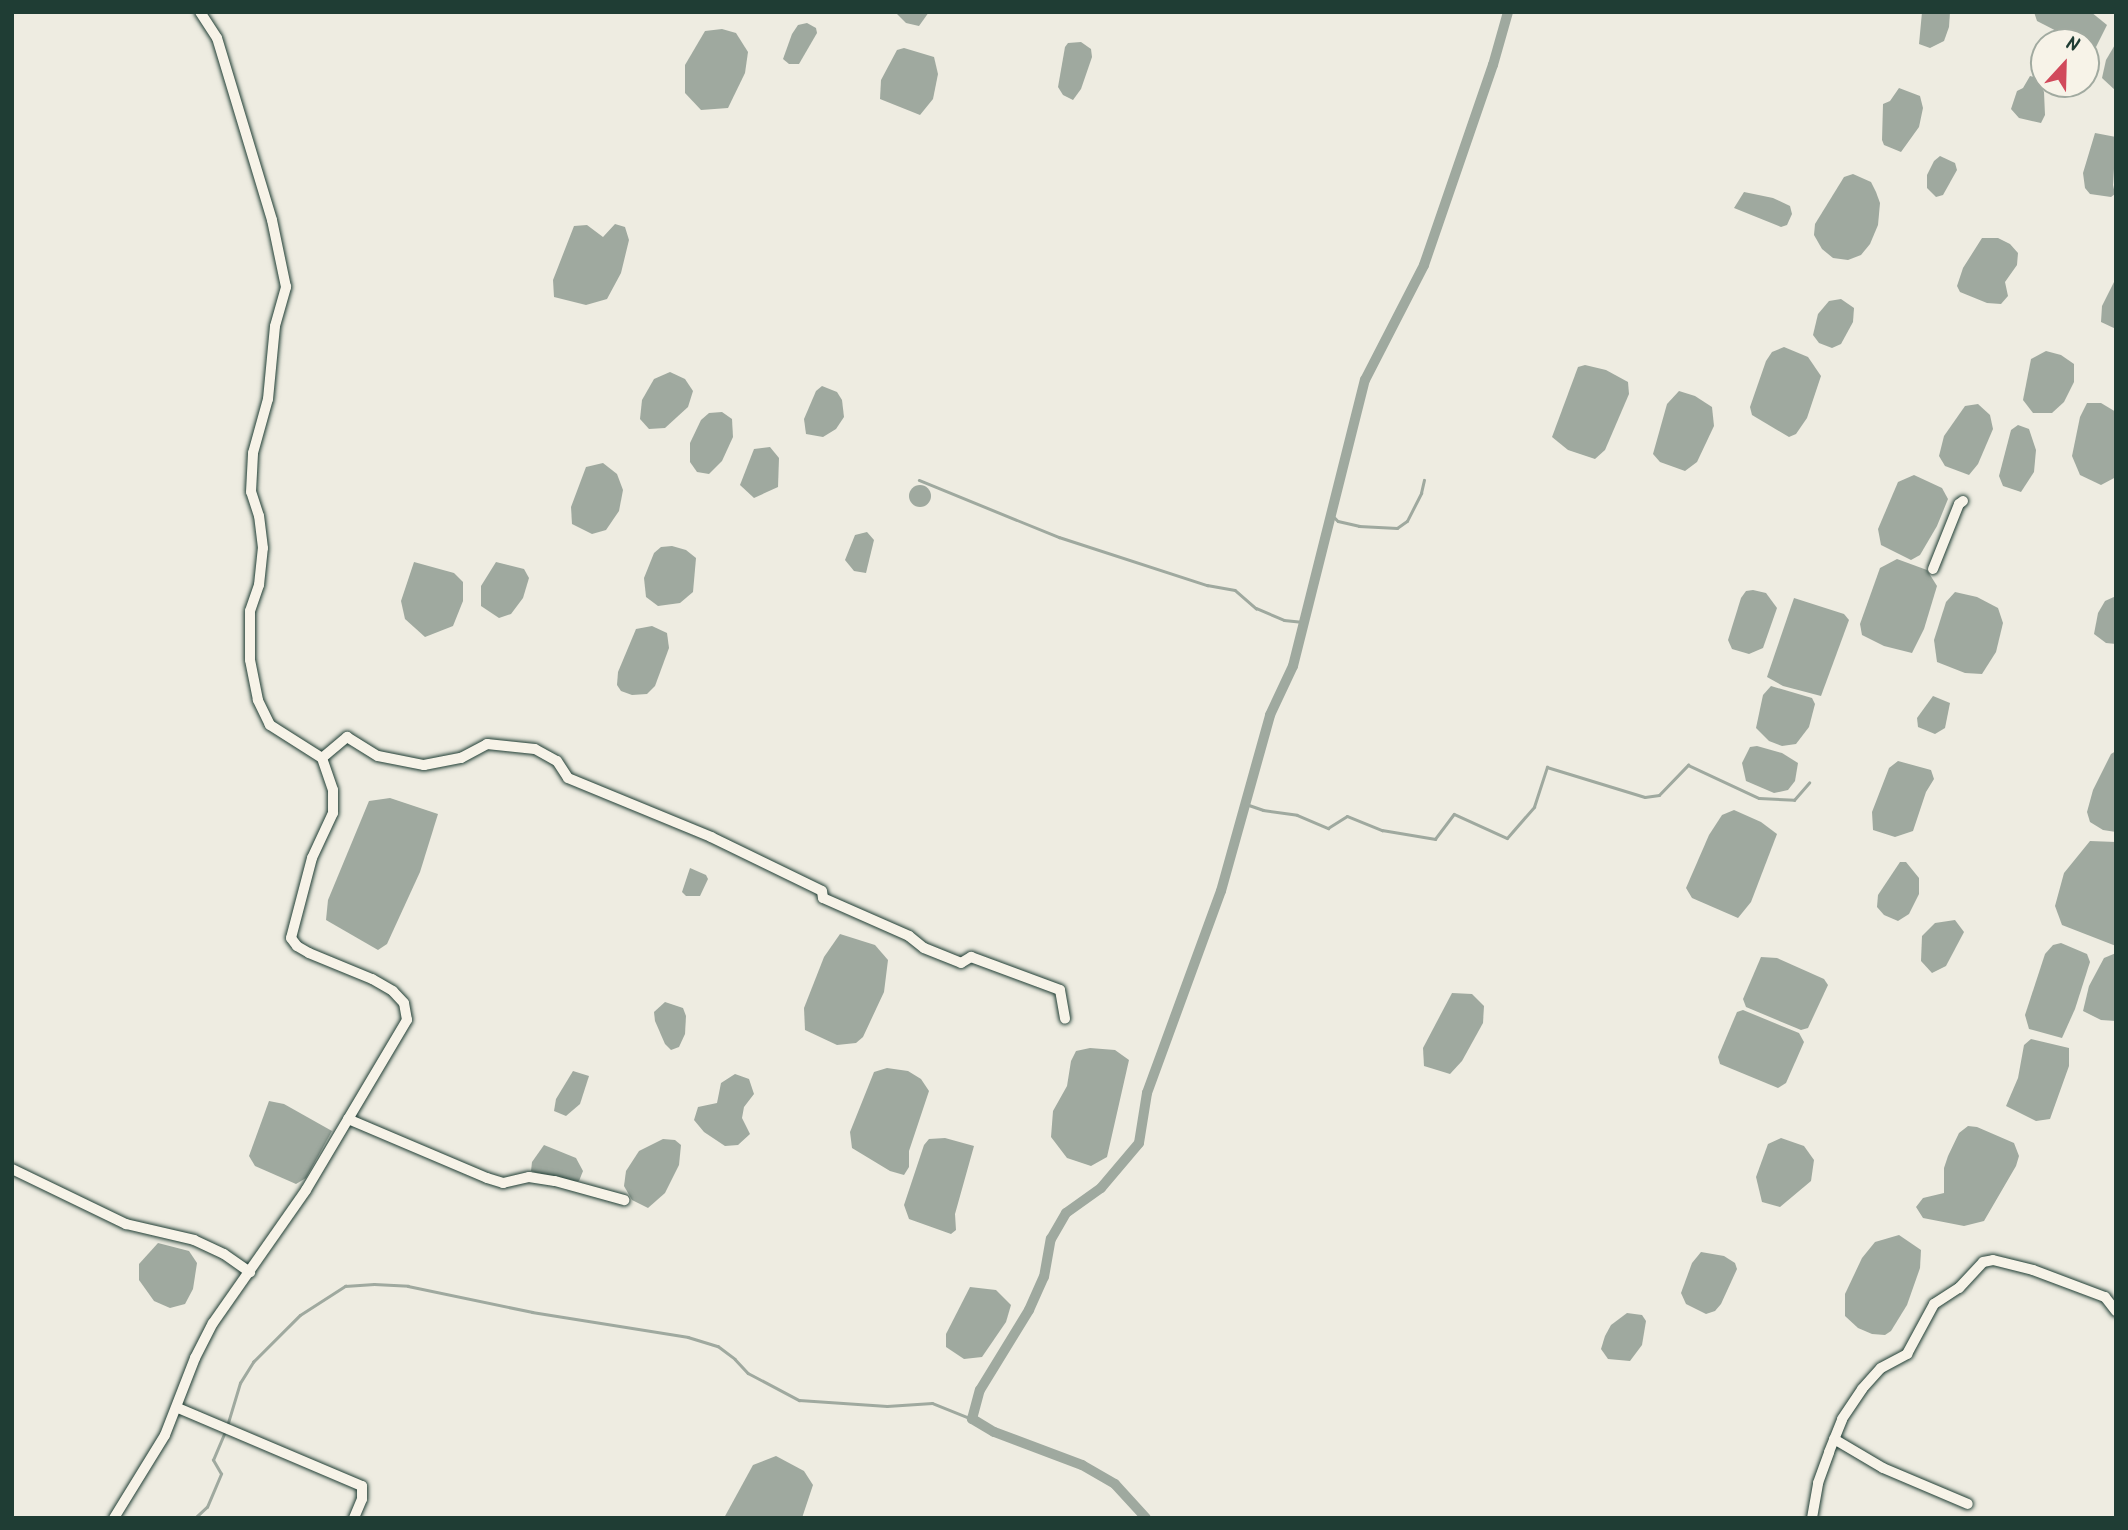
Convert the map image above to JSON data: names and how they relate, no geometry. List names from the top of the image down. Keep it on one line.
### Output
{"north":"top"}
